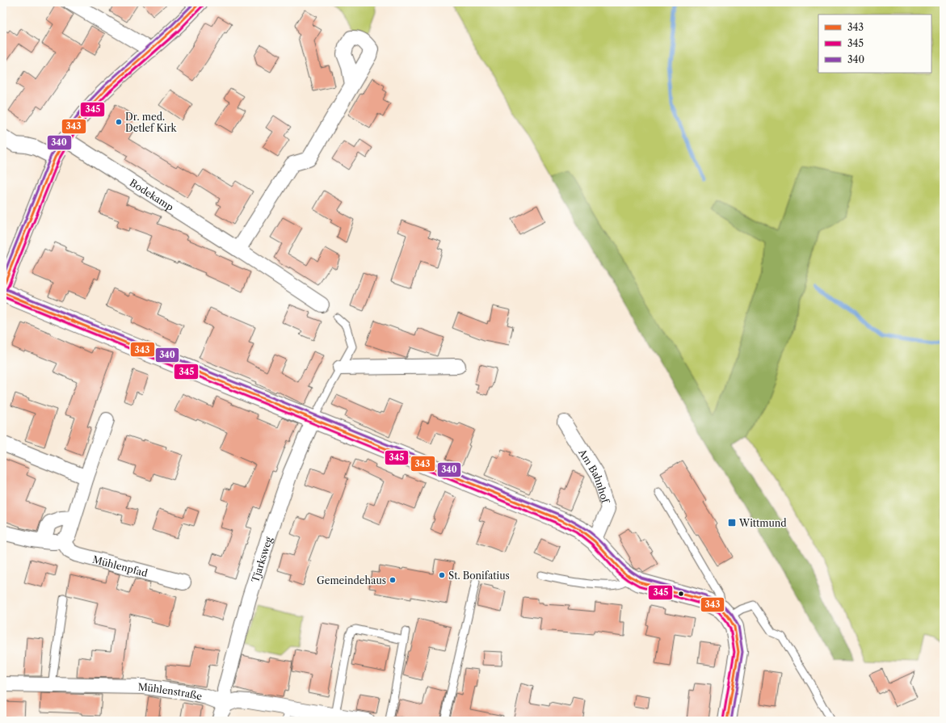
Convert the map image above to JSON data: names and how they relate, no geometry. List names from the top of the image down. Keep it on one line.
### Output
{"streets":{"street":["Bodekamp","Am Bahnhof","Tjarksweg","Mühlenpfad","Mühlenstraße"]},"crossings":[["Tjarksweg","Mühlenstraße"]],"places":{"other":["Dr. med. Detlef Kirk","St. Bonifatius","Gemeindehaus"],"transit":["Wittmund"]},"lines":["transit line 343","transit line 340","transit line 345"],"legend":["343","345","340"]}
